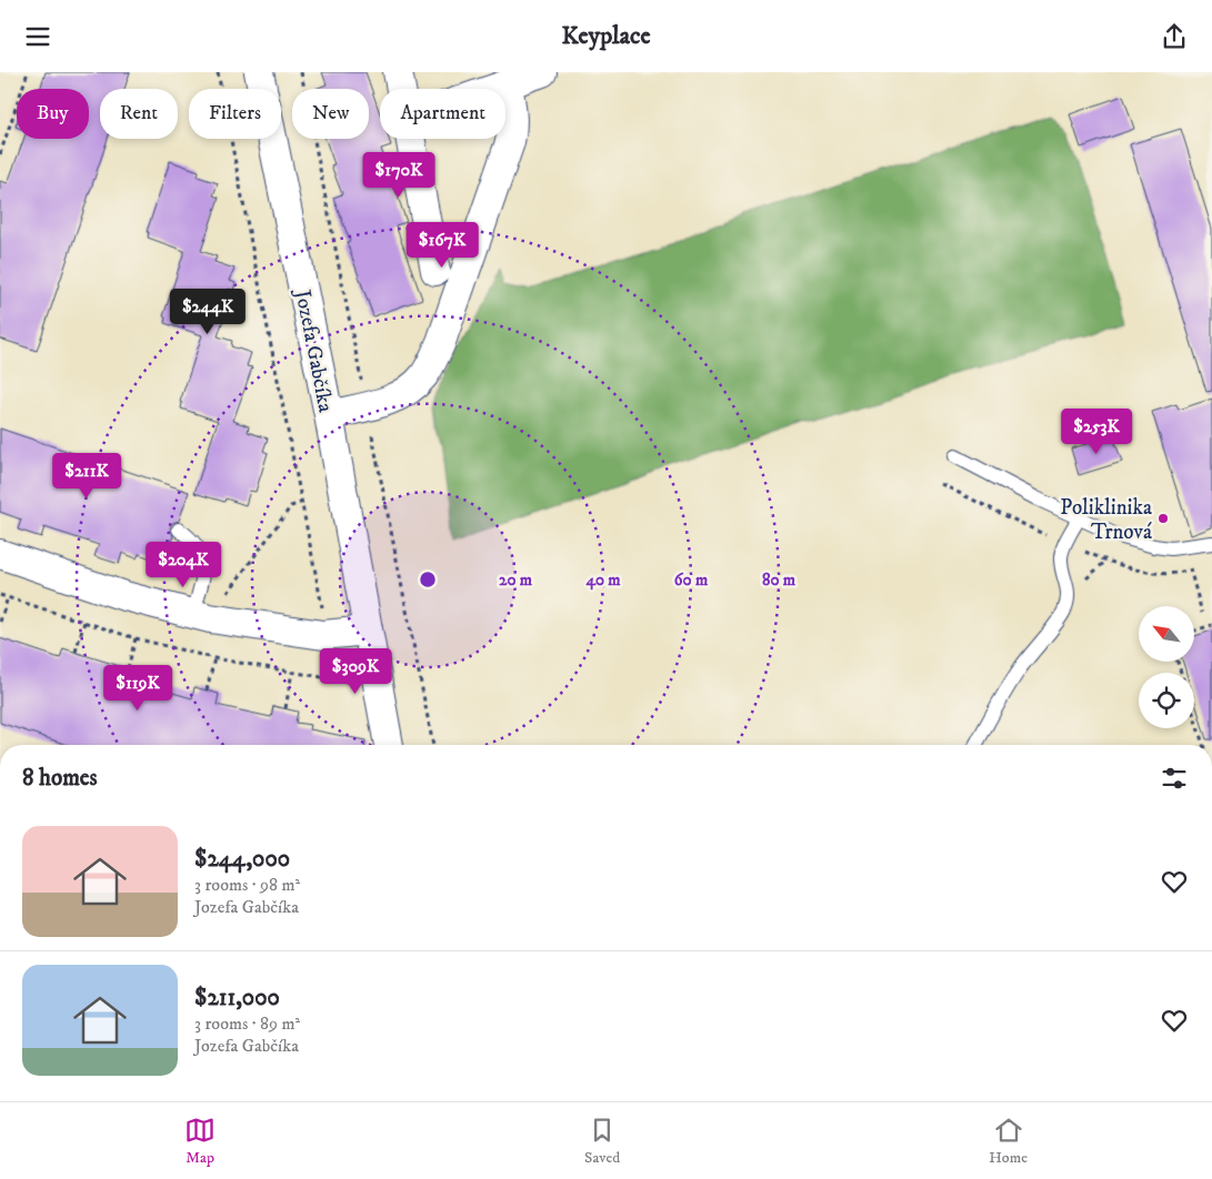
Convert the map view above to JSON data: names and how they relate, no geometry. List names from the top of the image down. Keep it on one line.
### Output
{"streets":{"street":["Jozefa Gabčíka"]},"places":["Poliklinika Trnová"],"north":"top left","page":{"header":"Keyplace","chip":["Buy","Rent","Filters","New","Apartment"],"price":["$170K","$167K","$244K","$253K","$211K","$204K","$309K","$119K"],"heading":"8 homes","list":[{"name":"$244,000","note":"3 rooms · 98 m² · Jozefa Gabčíka"},{"name":"$211,000","note":"3 rooms · 89 m² · Jozefa Gabčíka"}],"tabs":["Map","Saved","Home"]},"rings":["20 m","40 m","60 m","80 m"]}
